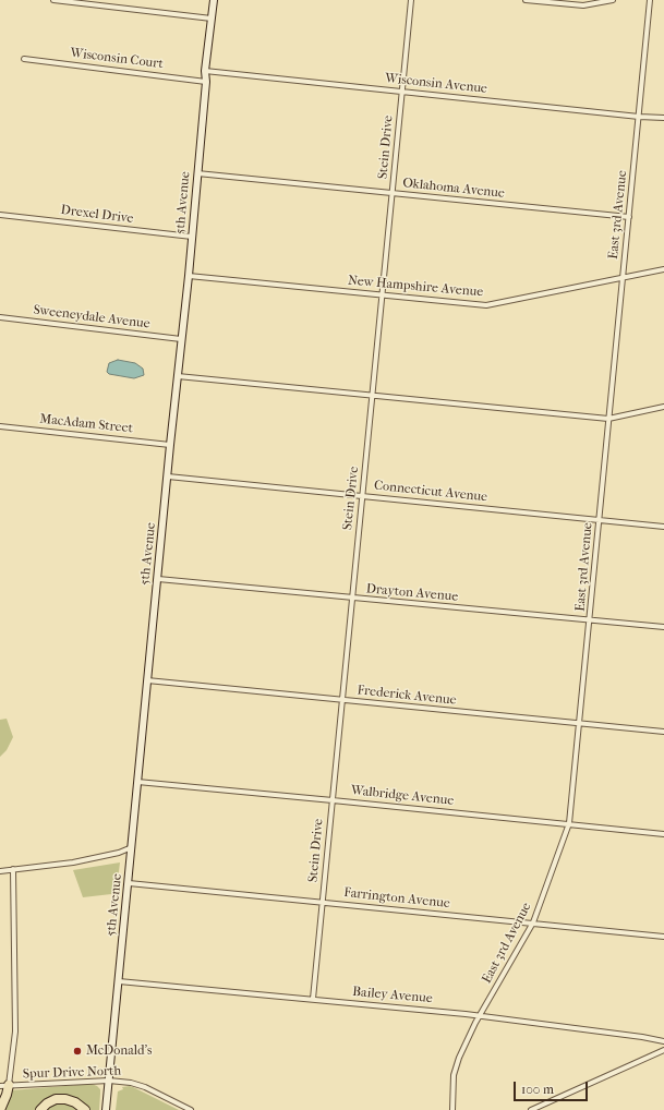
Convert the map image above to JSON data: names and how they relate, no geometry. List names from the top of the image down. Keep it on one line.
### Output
{"streets":{"main road":["5th Avenue"],"street":["Wisconsin Court","Wisconsin Avenue","Stein Drive","Oklahoma Avenue","Drexel Drive","East 3rd Avenue","New Hampshire Avenue","Sweeneydale Avenue","MacAdam Street","Connecticut Avenue","Drayton Avenue","Frederick Avenue","Walbridge Avenue","Farrington Avenue","Bailey Avenue","Spur Drive North"]},"crossings":[["Wisconsin Court","5th Avenue"],["Wisconsin Avenue","Stein Drive"],["Wisconsin Avenue","5th Avenue"],["Wisconsin Avenue","East 3rd Avenue"],["Stein Drive","Oklahoma Avenue"],["Stein Drive","New Hampshire Avenue"],["Stein Drive","Connecticut Avenue"],["Stein Drive","Drayton Avenue"],["Stein Drive","Frederick Avenue"],["Stein Drive","Walbridge Avenue"],["Stein Drive","Farrington Avenue"],["Stein Drive","Bailey Avenue"],["Oklahoma Avenue","5th Avenue"],["Oklahoma Avenue","East 3rd Avenue"],["5th Avenue","Drexel Drive"],["5th Avenue","New Hampshire Avenue"],["5th Avenue","Sweeneydale Avenue"],["5th Avenue","MacAdam Street"],["5th Avenue","Connecticut Avenue"],["5th Avenue","Drayton Avenue"],["5th Avenue","Frederick Avenue"],["5th Avenue","Walbridge Avenue"],["5th Avenue","Farrington Avenue"],["5th Avenue","Bailey Avenue"],["5th Avenue","Spur Drive North"],["East 3rd Avenue","New Hampshire Avenue"],["East 3rd Avenue","Connecticut Avenue"],["East 3rd Avenue","Drayton Avenue"],["East 3rd Avenue","Frederick Avenue"],["East 3rd Avenue","Walbridge Avenue"],["East 3rd Avenue","Farrington Avenue"],["East 3rd Avenue","Bailey Avenue"]],"places":["McDonald's"],"scale_bar":"100 m"}
